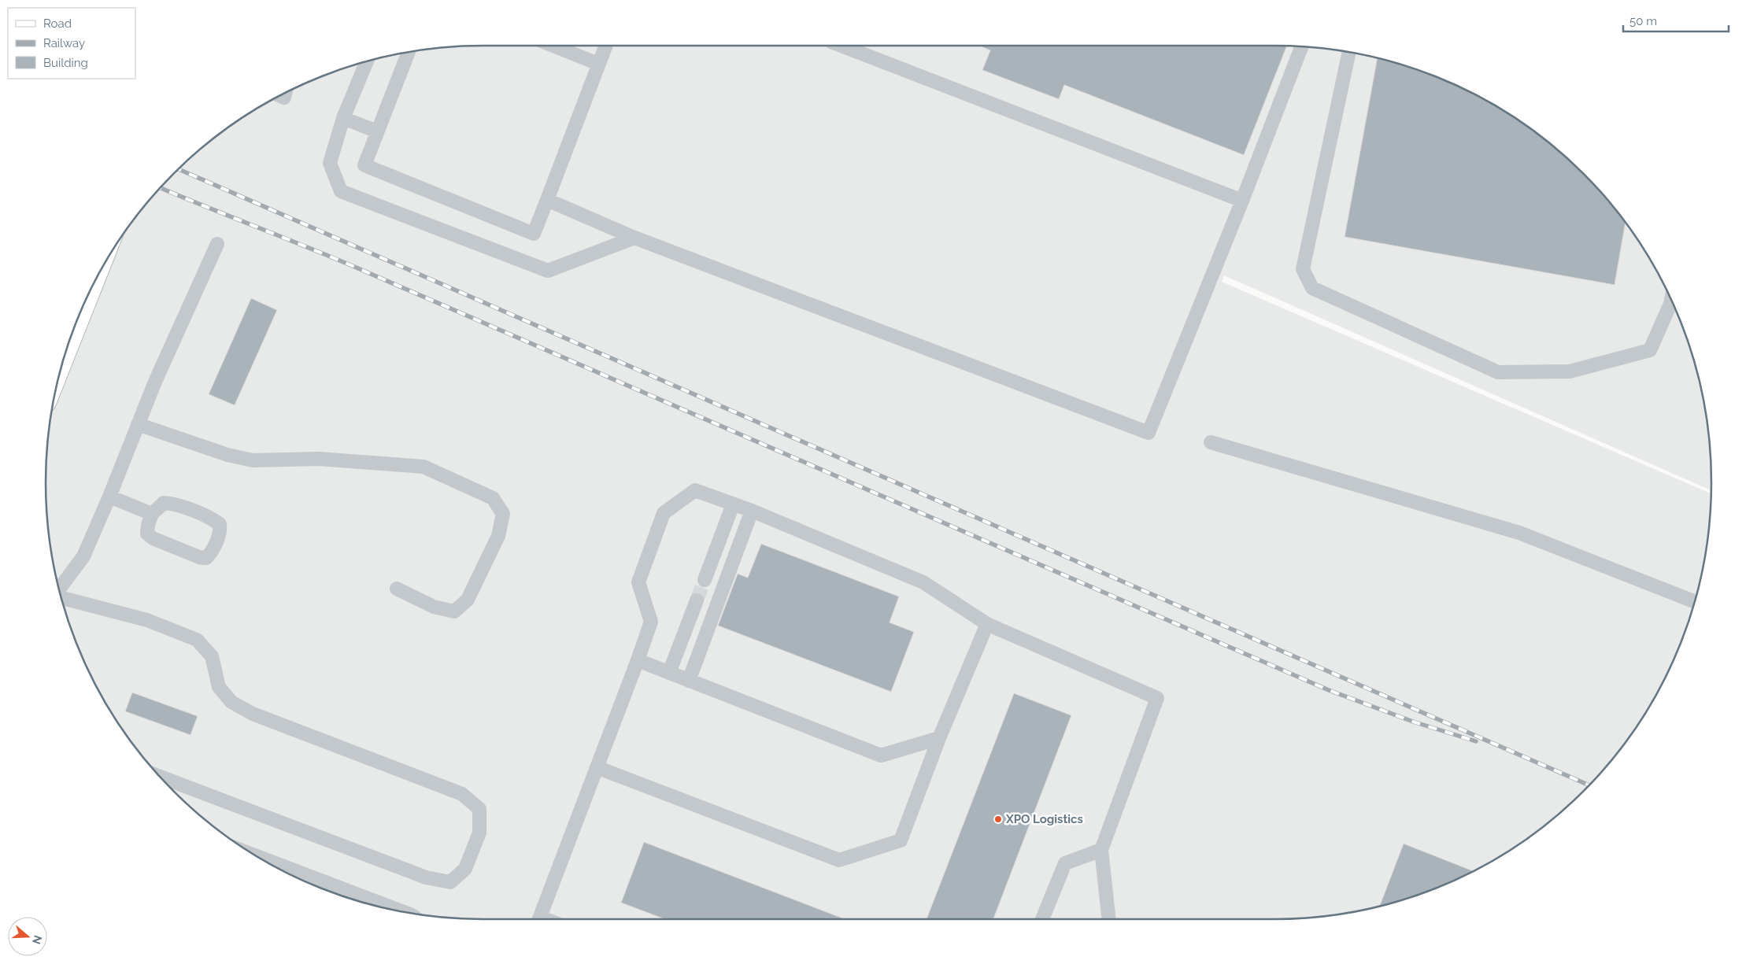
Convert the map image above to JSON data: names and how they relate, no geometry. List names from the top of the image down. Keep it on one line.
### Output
{"places":["XPO Logistics"],"legend":["Road","Railway","Building"],"scale_bar":"50 m","north":"right"}
